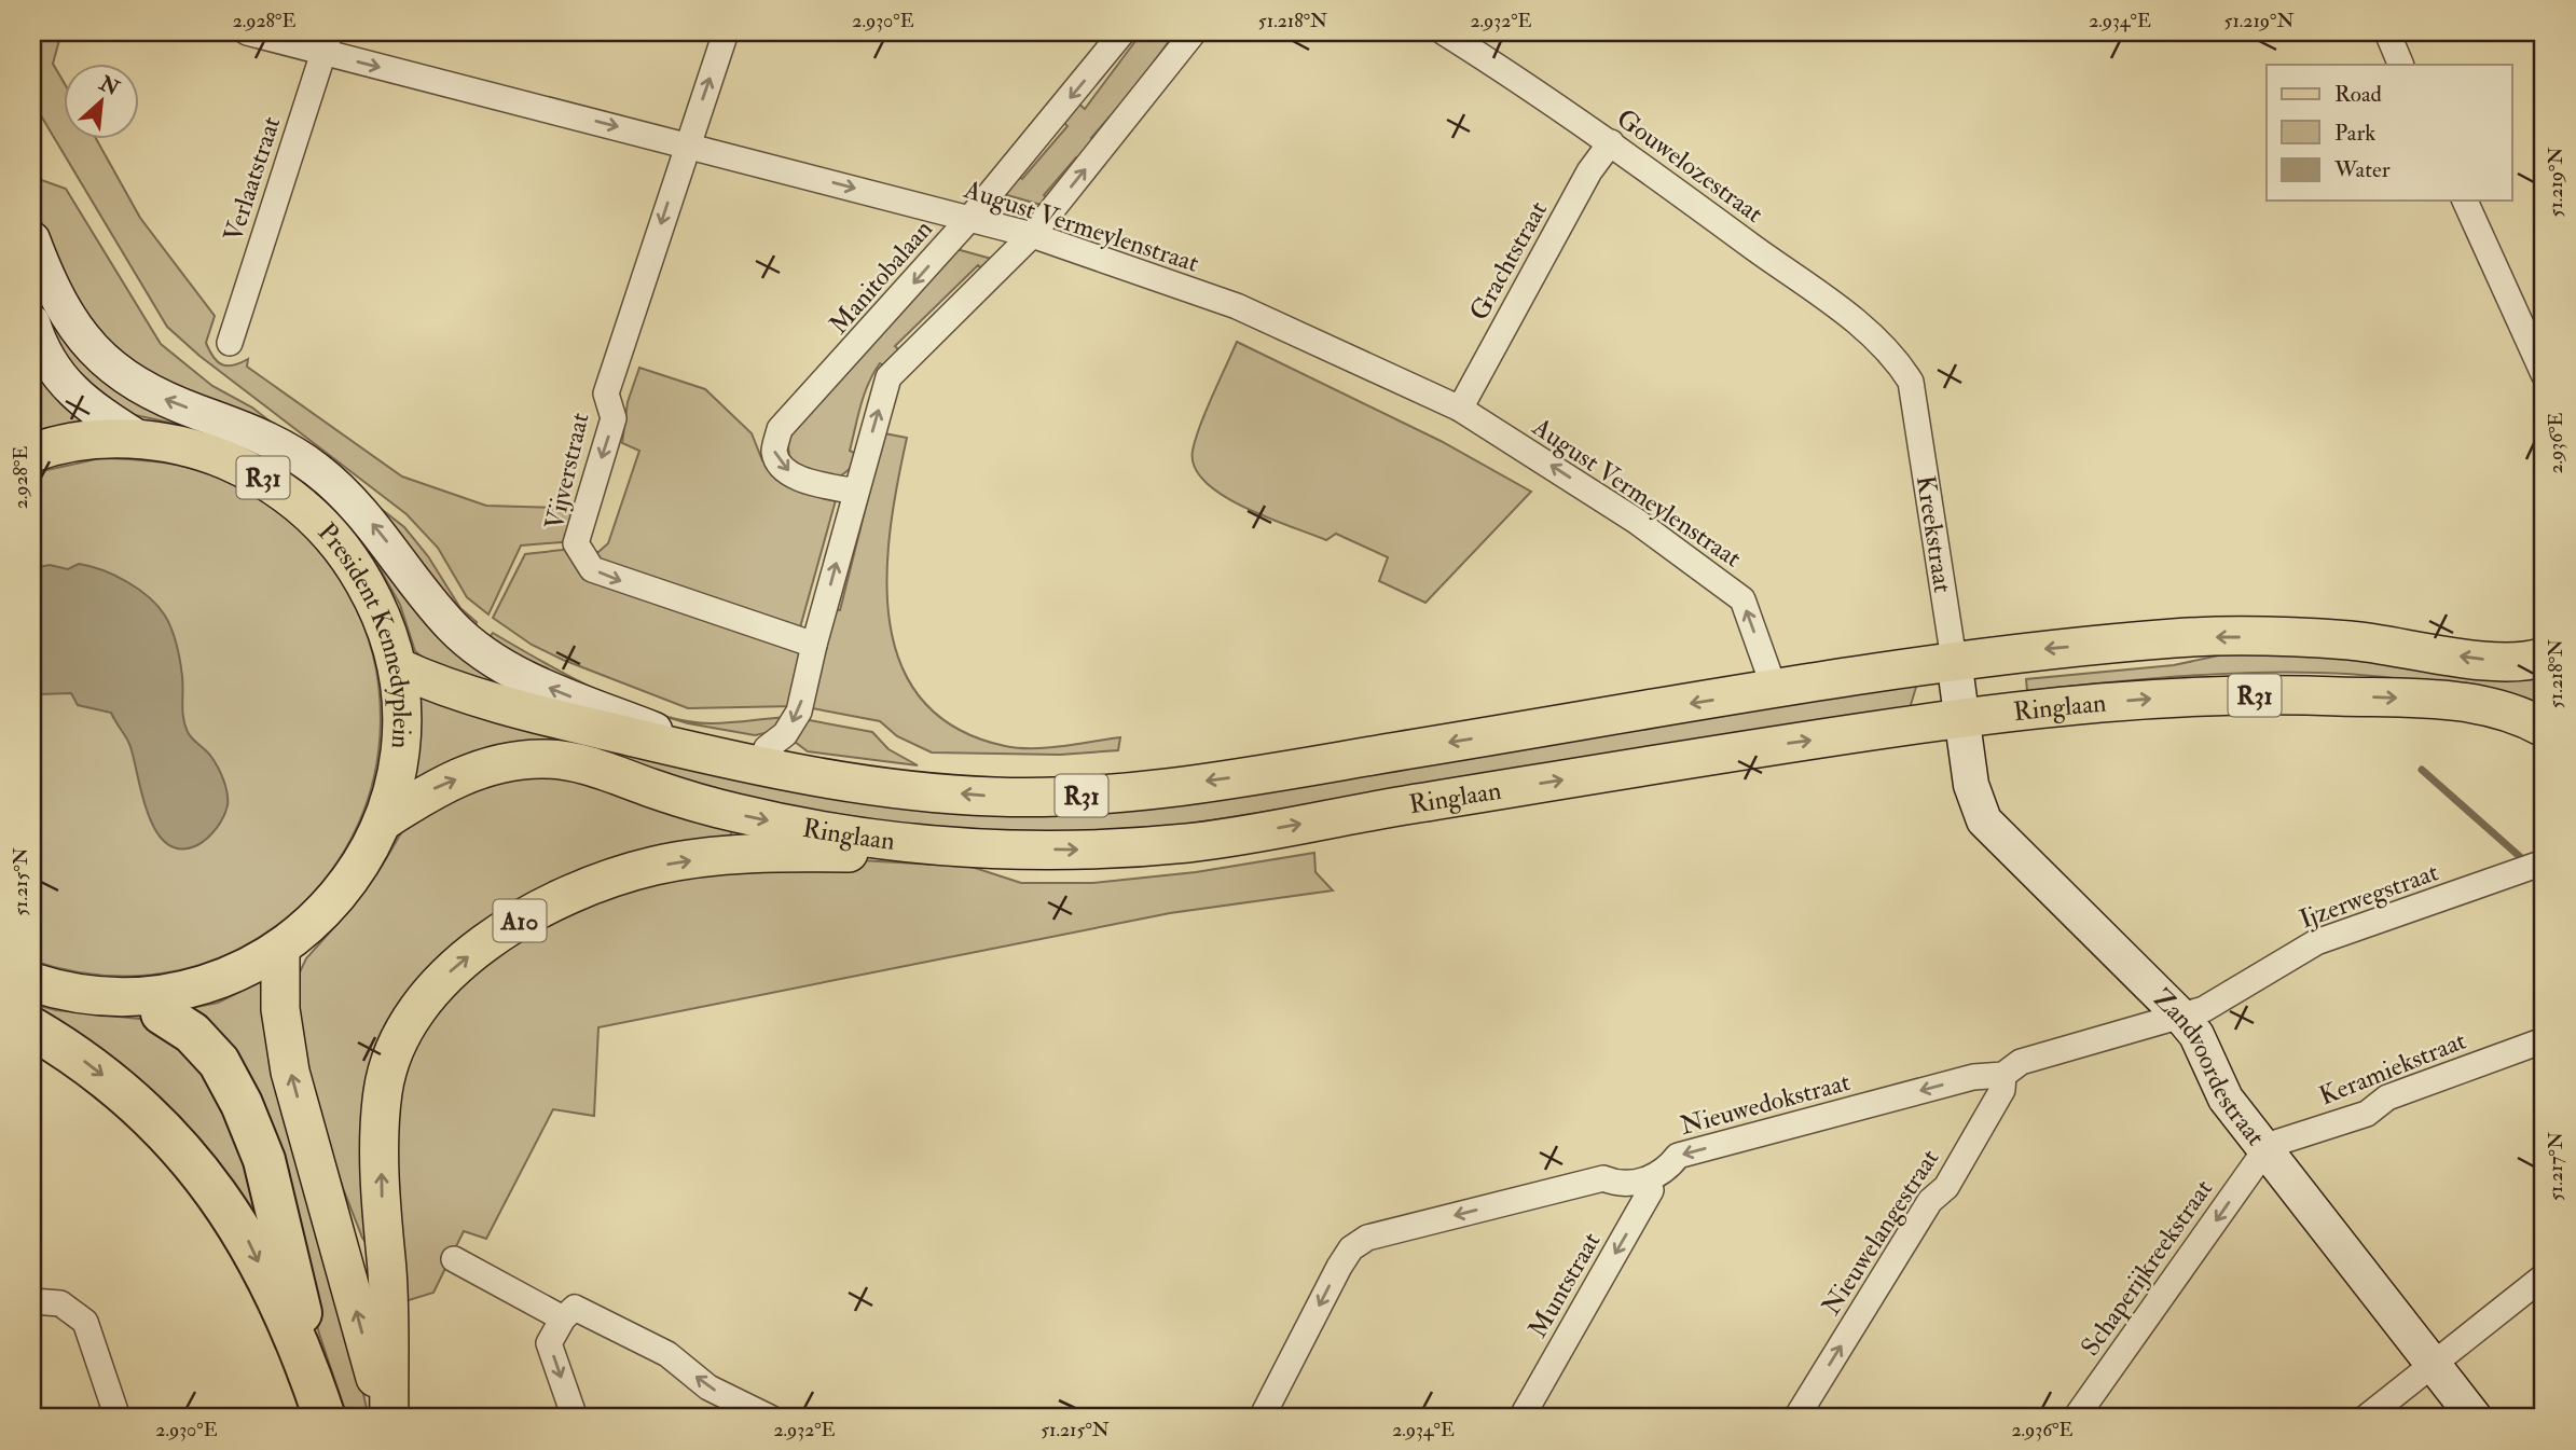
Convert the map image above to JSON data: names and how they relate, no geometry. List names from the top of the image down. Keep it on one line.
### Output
{"streets":{"main road":["R31","Kreekstraat","President Kennedyplein","Ringlaan","A10","Zandvoordestraat"],"street":["Gouwelozestraat","Verlaatstraat","August Vermeylenstraat","Grachtstraat","Manitobalaan","Vijverstraat","Ijzerwegstraat","Keramiekstraat","Nieuwedokstraat","Nieuwelangestraat","Schaperijkreekstraat","Muntstraat"]},"crossings":[["Gouwelozestraat","Grachtstraat"],["Gouwelozestraat","Kreekstraat"],["Verlaatstraat","August Vermeylenstraat"],["August Vermeylenstraat","Grachtstraat"],["August Vermeylenstraat","Manitobalaan"],["August Vermeylenstraat","Vijverstraat"],["August Vermeylenstraat","Ringlaan"],["Kreekstraat","Ringlaan"],["Kreekstraat","Zandvoordestraat"],["President Kennedyplein","Ringlaan"],["President Kennedyplein","A10"],["Ringlaan","A10"],["Ringlaan","Zandvoordestraat"],["Ijzerwegstraat","Zandvoordestraat"],["Ijzerwegstraat","Nieuwedokstraat"],["Zandvoordestraat","Keramiekstraat"],["Zandvoordestraat","Nieuwedokstraat"],["Zandvoordestraat","Schaperijkreekstraat"],["Keramiekstraat","Schaperijkreekstraat"],["Nieuwedokstraat","Nieuwelangestraat"],["Nieuwedokstraat","Muntstraat"]],"one_way":["Nieuwedokstraat","Nieuwelangestraat","Schaperijkreekstraat","Muntstraat"],"legend":["Road","Park","Water"],"north":"top right","coordinates":["2.928°E","2.930°E","51.218°N","2.932°E","2.934°E","51.219°N","2.936°E","51.215°N","51.217°N"]}
